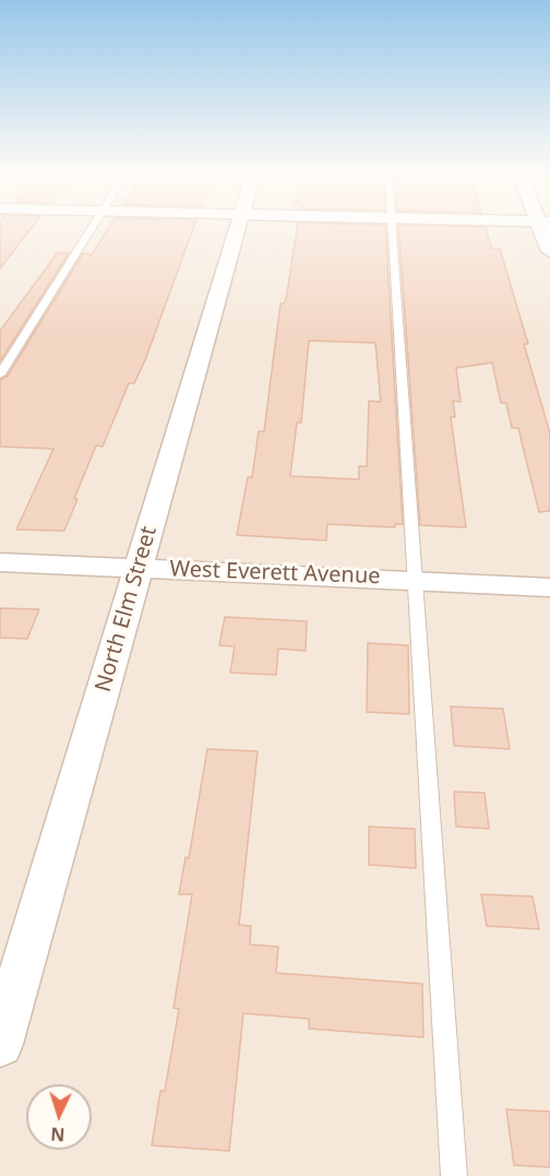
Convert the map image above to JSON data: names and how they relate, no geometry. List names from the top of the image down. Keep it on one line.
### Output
{"streets":{"street":["West Everett Avenue","North Elm Street"]},"crossings":[["West Everett Avenue","North Elm Street"]],"north":"bottom"}
